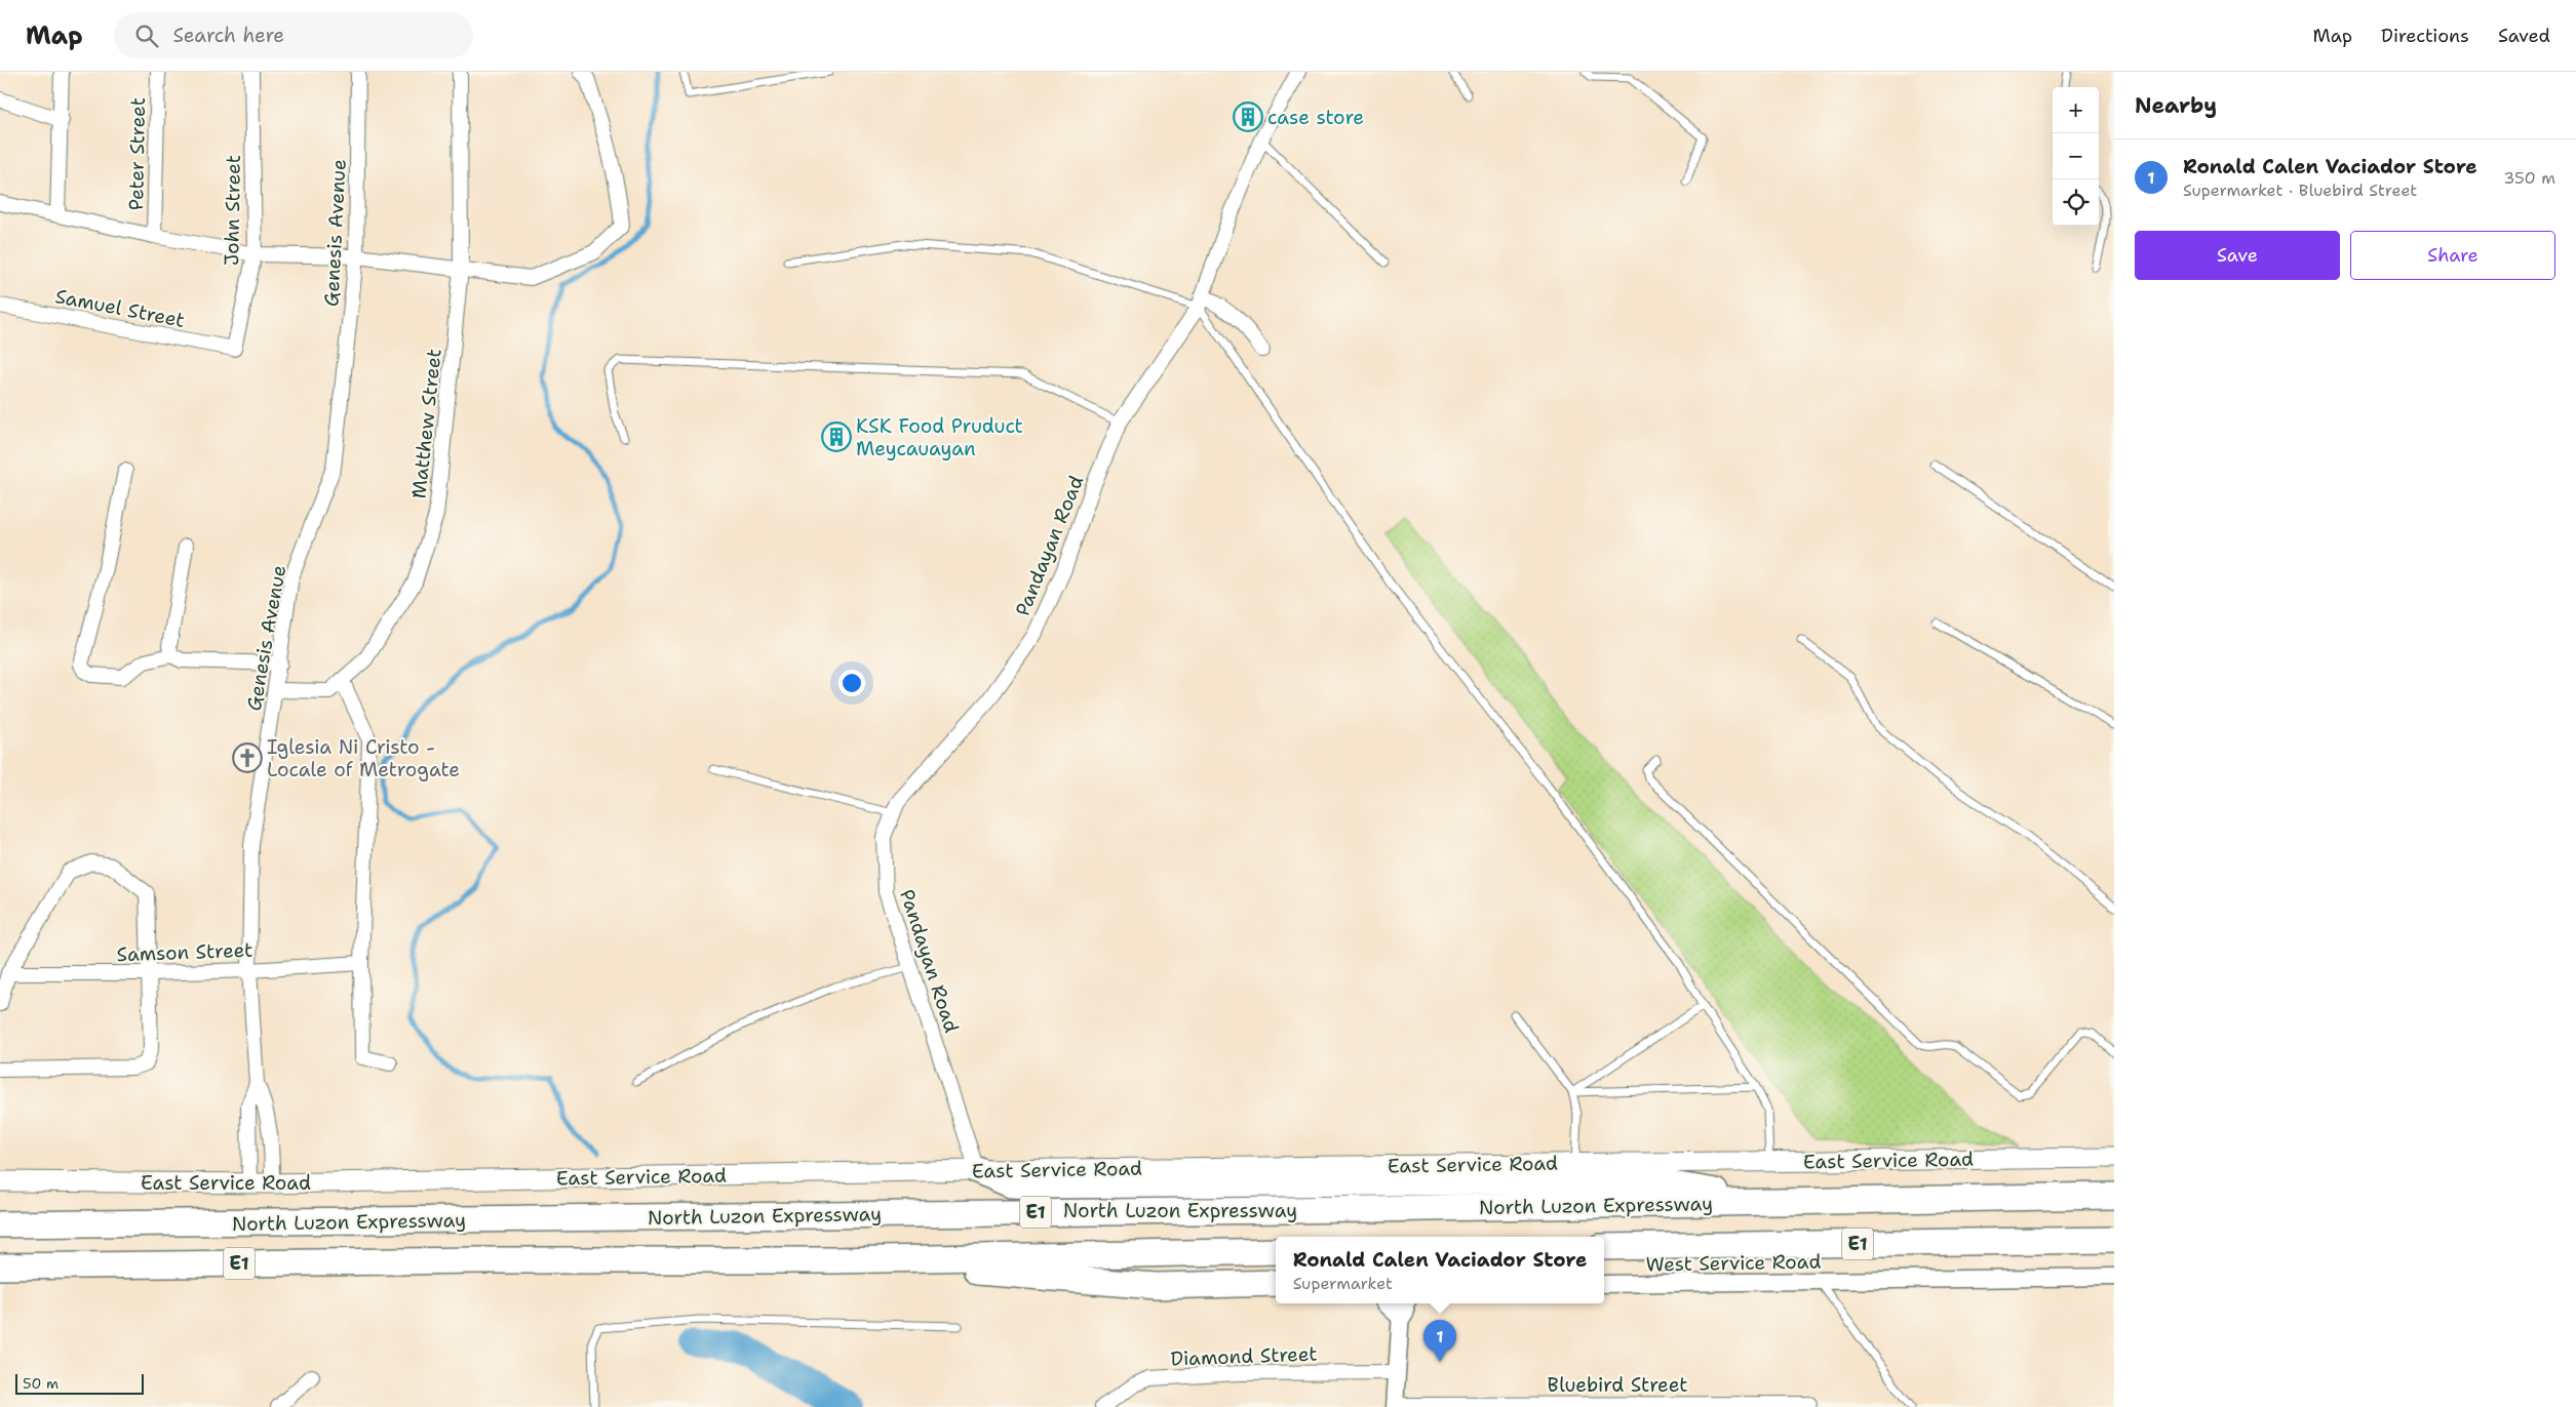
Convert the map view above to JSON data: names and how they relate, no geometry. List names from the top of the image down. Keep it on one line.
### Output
{"streets":{"highway":["North Luzon Expressway","E1"],"main road":["East Service Road"],"street":["Peter Street","John Street","Genesis Avenue","Samuel Street","Matthew Street","Pandayan Road","Samson Street","West Service Road","Diamond Street","Bluebird Street"]},"crossings":[["John Street","Samuel Street"],["Genesis Avenue","Matthew Street"],["Genesis Avenue","Samson Street"],["Genesis Avenue","East Service Road"],["Pandayan Road","East Service Road"]],"places":{"building":["case store","KSK Food Pruduct Meycauayan"],"church":["Iglesia Ni Cristo - Locale of Metrogate"]},"scale_bar":"50 m","page":{"header":"Map","search":"Search here","nav":["Map","Directions","Saved"],"heading":"Nearby","map_buttons":["+","−"],"list":[{"mark":"1","name":"Ronald Calen Vaciador Store","note":"Supermarket · Bluebird Street","value":"350 m"}],"buttons":["Save","Share"],"popup":["Ronald Calen Vaciador Store","Supermarket"],"pins":"1","scale":"50 m"}}
